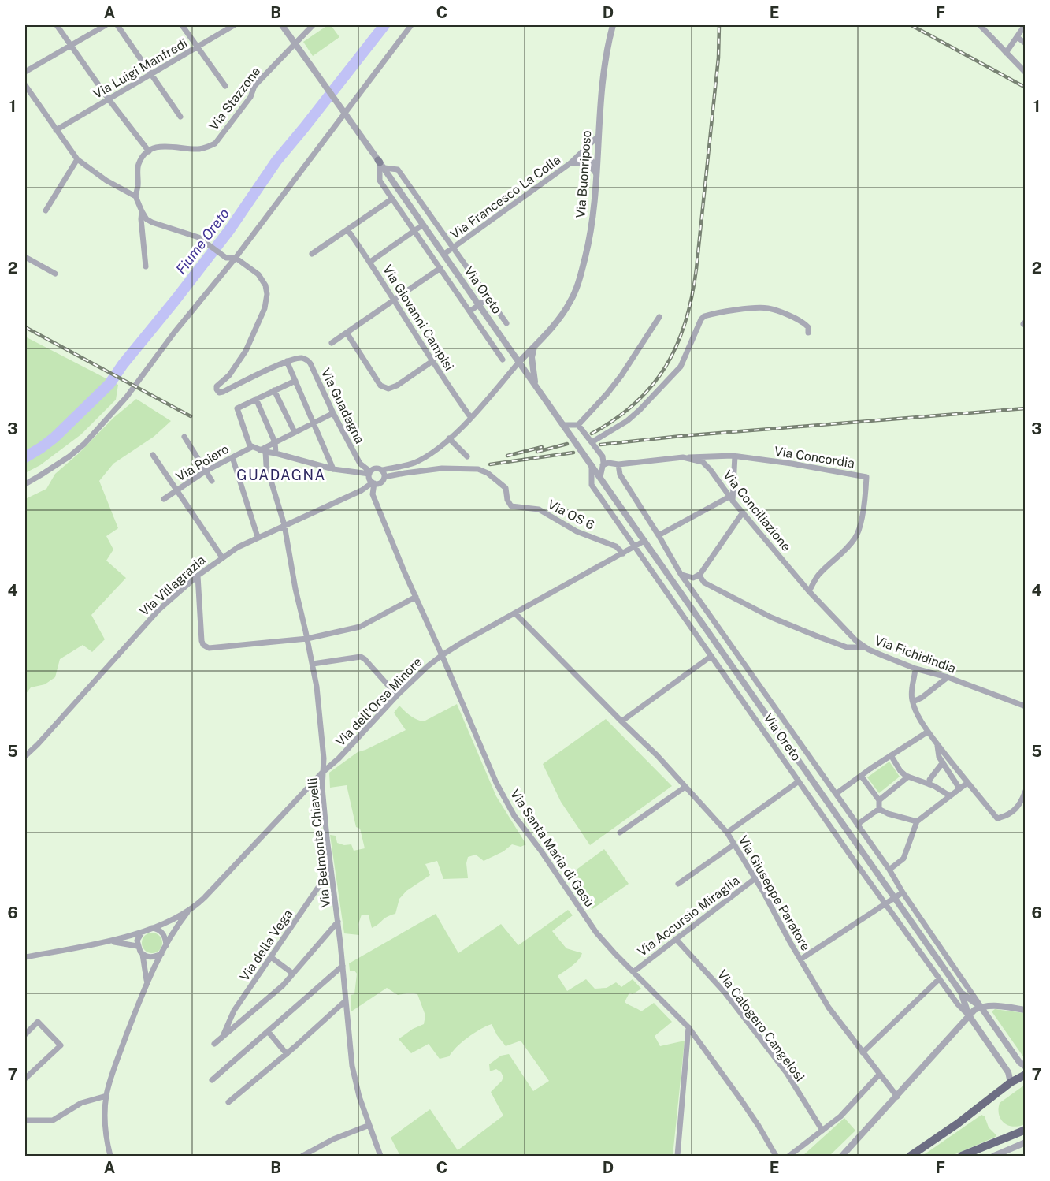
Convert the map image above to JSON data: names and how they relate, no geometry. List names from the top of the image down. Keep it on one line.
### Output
{"streets":{"street":["Via Luigi Manfredi","Via Stazzone","Via Buonriposo","Via Francesco La Colla","Via Oreto","Via Giovanni Campisi","Via Guadagna","Via Concordia","Via Poiero","Via Conciliazione","Via OS 6","Via Villagrazia","Via Fichidindia","Via dell'Orsa Minore","Via Belmonte Chiavelli","Via Santa Maria di Gesù","Via Giuseppe Paratore","Via Accursio Miraglia","Via della Vega","Via Calogero Cangelosi"]},"crossings":[["Via Stazzone","Via Oreto"],["Via Buonriposo","Via Francesco La Colla"],["Via Buonriposo","Via Oreto"],["Via Francesco La Colla","Via Oreto"],["Via Oreto","Via Conciliazione"],["Via Oreto","Via dell'Orsa Minore"],["Via Guadagna","Via OS 6"],["Via Guadagna","Via Villagrazia"],["Via Guadagna","Via Santa Maria di Gesù"],["Via Concordia","Via Conciliazione"],["Via Conciliazione","Via Fichidindia"],["Via OS 6","Via Villagrazia"],["Via OS 6","Via dell'Orsa Minore"],["Via OS 6","Via Santa Maria di Gesù"],["Via Villagrazia","Via Belmonte Chiavelli"],["Via Villagrazia","Via Santa Maria di Gesù"],["Via dell'Orsa Minore","Via Belmonte Chiavelli"],["Via dell'Orsa Minore","Via Santa Maria di Gesù"],["Via dell'Orsa Minore","Via Giuseppe Paratore"],["Via Belmonte Chiavelli","Via della Vega"],["Via Santa Maria di Gesù","Via Accursio Miraglia"],["Via Giuseppe Paratore","Via Accursio Miraglia"],["Via Accursio Miraglia","Via Calogero Cangelosi"]],"districts":["GUADAGNA"],"water":["Fiume Oreto"],"grid":{"columns":["A","B","C","D","E","F"],"rows":["1","2","3","4","5","6","7"]}}
